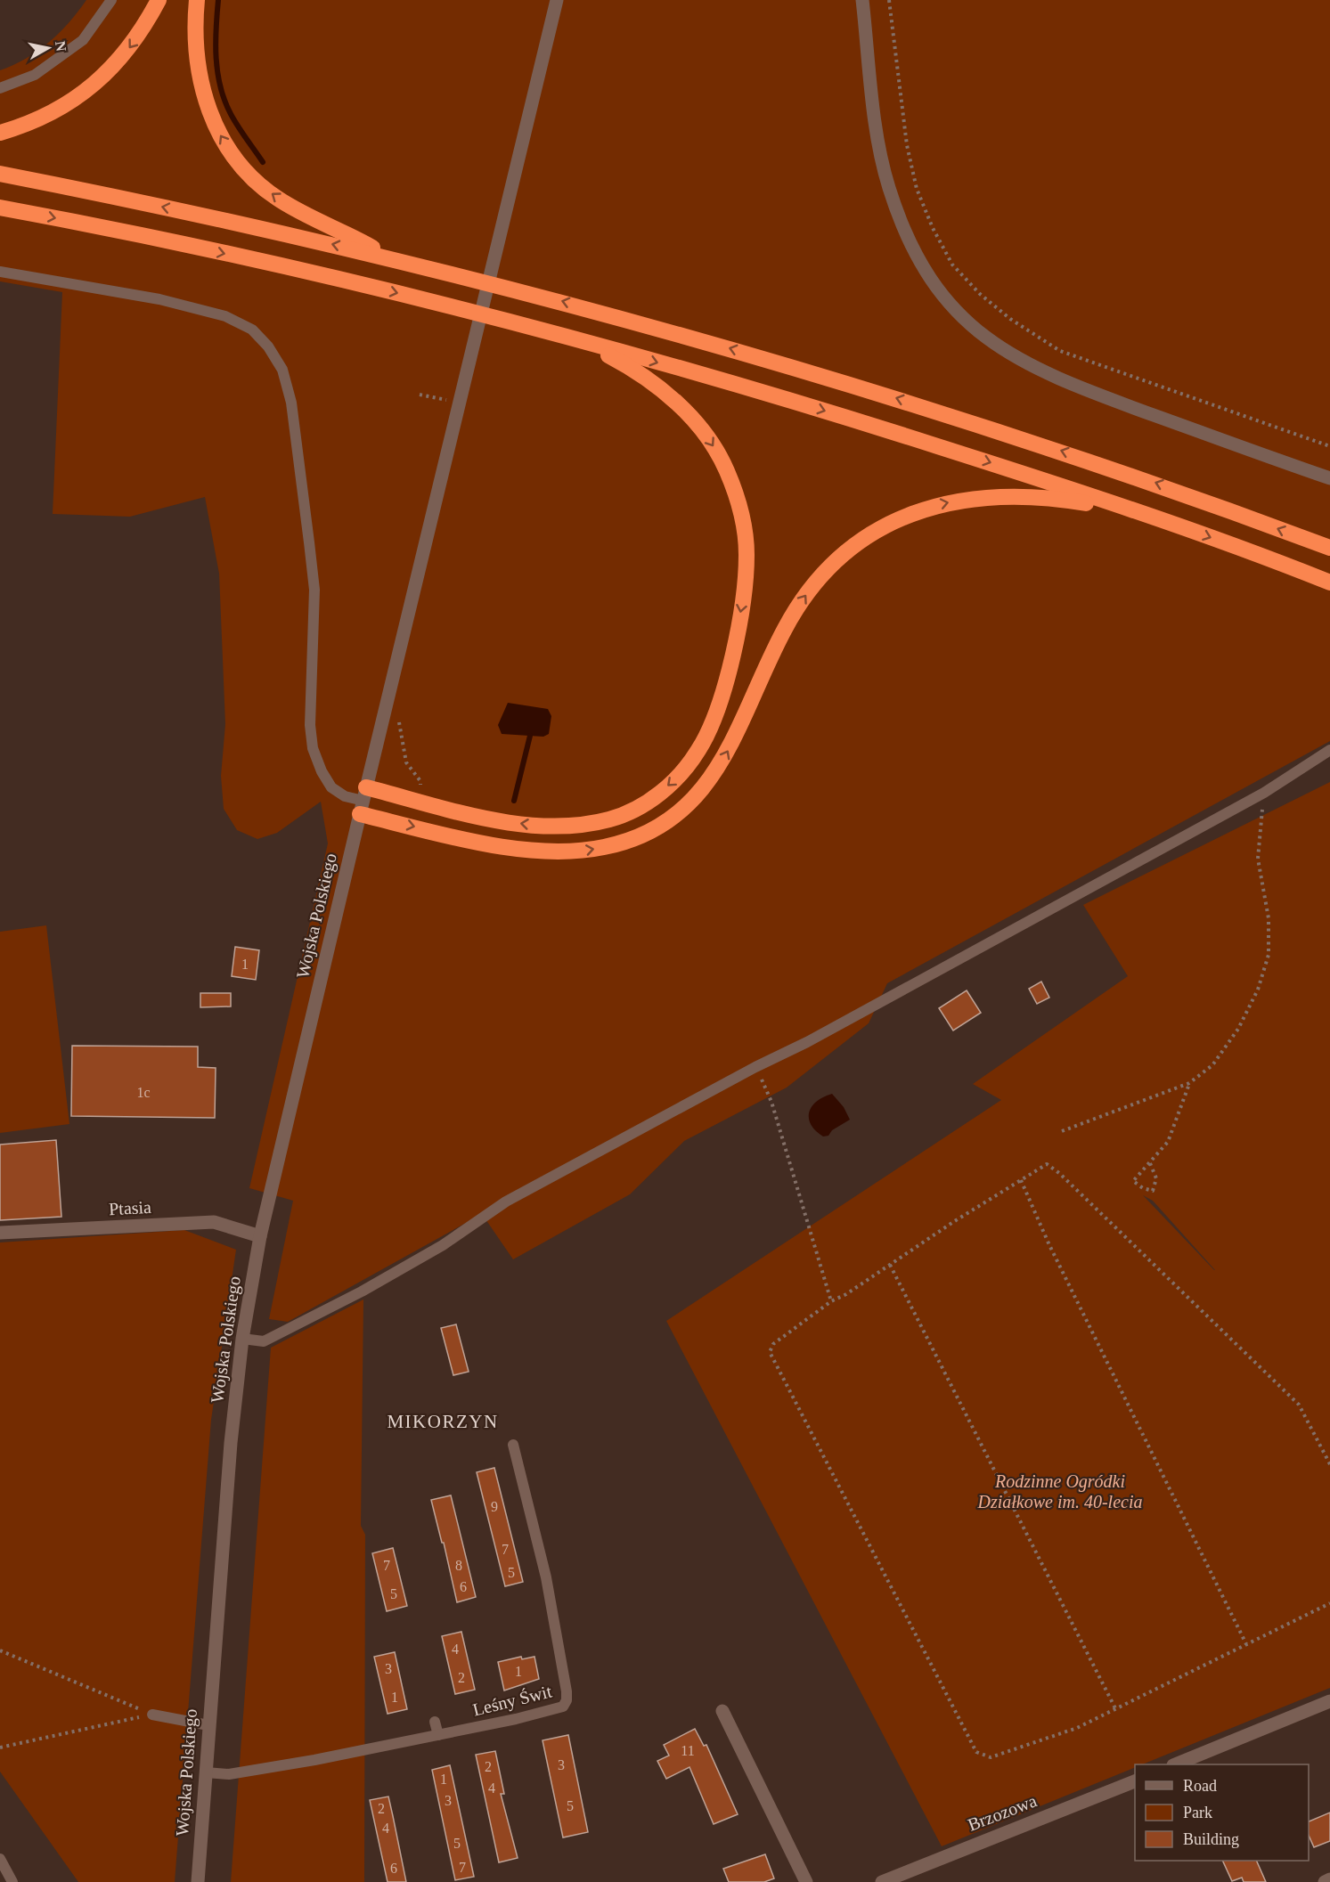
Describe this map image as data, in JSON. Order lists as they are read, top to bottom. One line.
{"streets":{"street":["Wojska Polskiego","Ptasia","Brzozowa"],"lane":["Leśny Świt"]},"crossings":[["Wojska Polskiego","Ptasia"],["Wojska Polskiego","Leśny Świt"]],"districts":["MIKORZYN"],"parks":["Rodzinne Ogródki Działkowe im. 40-lecia"],"house_numbers":["1","1c","9","7","7","8","5","6","5","4","3","1","2","1","11","3","2","1","4","3","5","2","4","5","7","6"],"legend":["Road","Park","Building"],"north":"right"}
